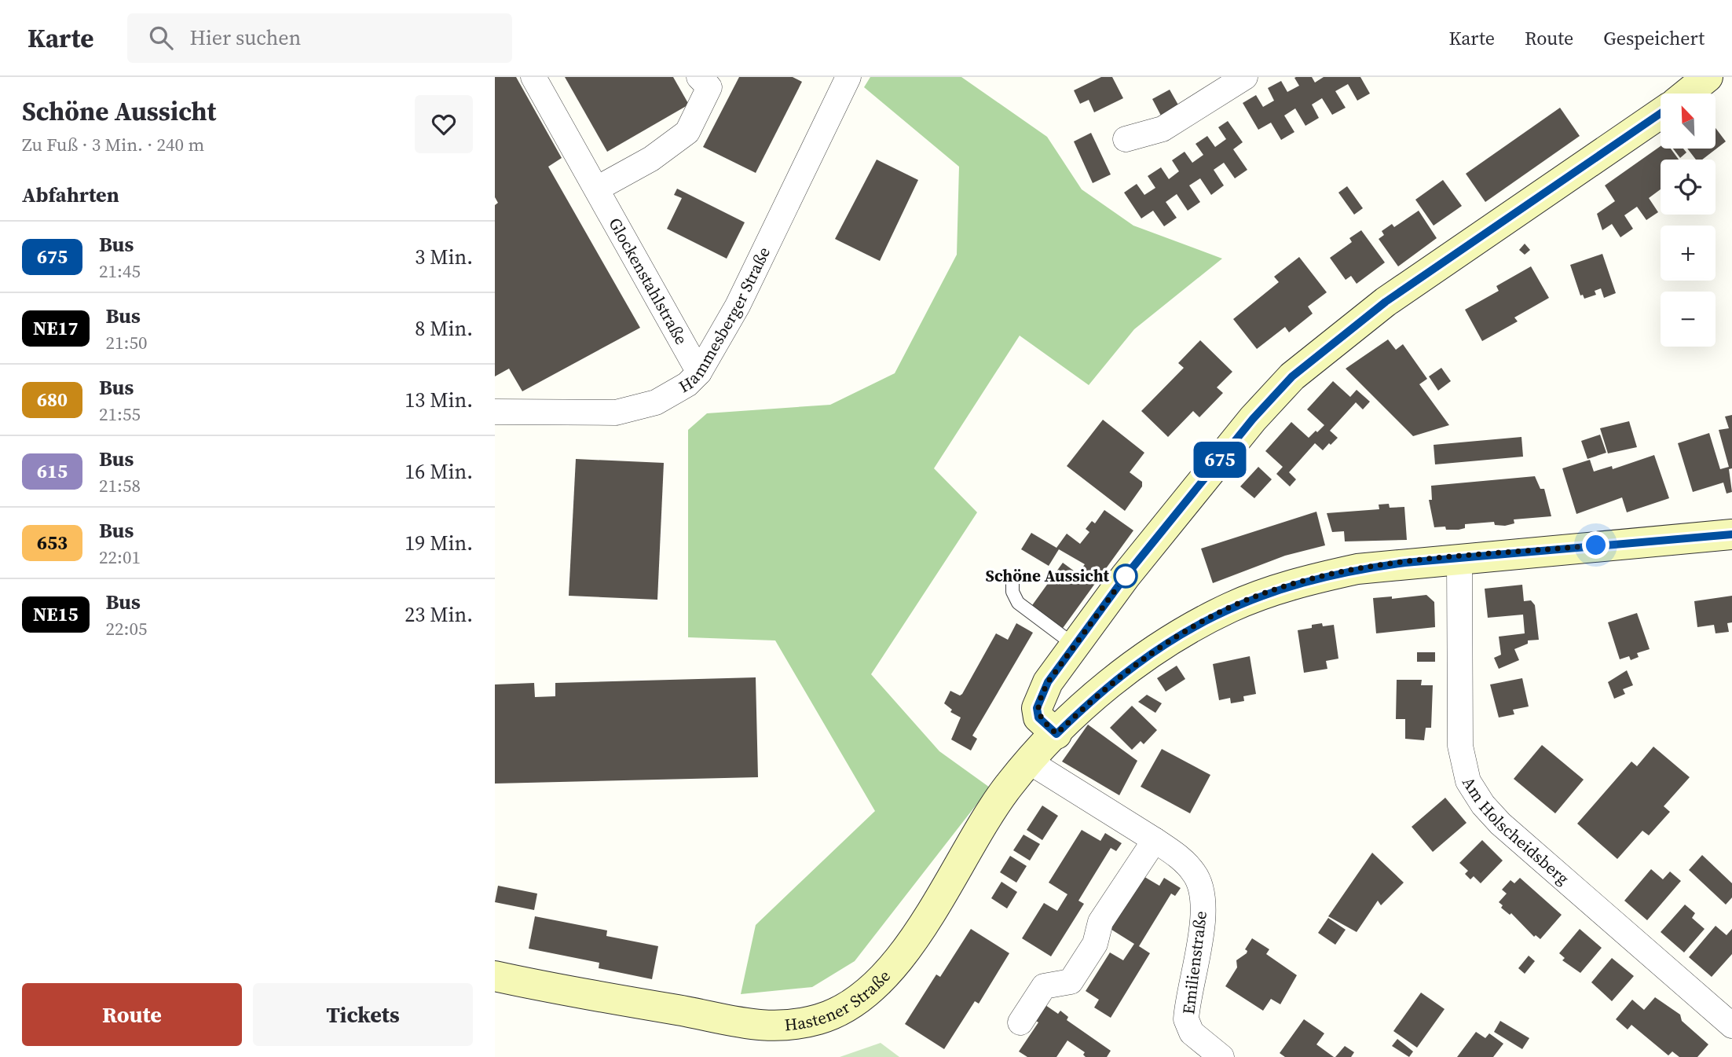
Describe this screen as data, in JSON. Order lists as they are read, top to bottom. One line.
{"streets":{"main road":["Hastener Straße"],"street":["Glockenstahlstraße","Hammesberger Straße","Am Holscheidsberg","Emilienstraße"]},"crossings":[["Glockenstahlstraße","Hammesberger Straße"],["Am Holscheidsberg","Hastener Straße"],["Emilienstraße","Hastener Straße"]],"places":["Schöne Aussicht"],"lines":["bus line 675"],"north":"top left","page":{"header":"Karte","search":"Hier suchen","nav":["Karte","Route","Gespeichert"],"heading":[["Schöne Aussicht","Zu Fuß · 3 Min. · 240 m"],"Abfahrten"],"on_map":"675","map_buttons":["+","−"],"list":[{"mark":"675","name":"Bus","note":"21:45","value":"3 Min."},{"mark":"NE17","name":"Bus","note":"21:50","value":"8 Min."},{"mark":"680","name":"Bus","note":"21:55","value":"13 Min."},{"mark":"615","name":"Bus","note":"21:58","value":"16 Min."},{"mark":"653","name":"Bus","note":"22:01","value":"19 Min."},{"mark":"NE15","name":"Bus","note":"22:05","value":"23 Min."}],"buttons":["Route","Tickets"]}}
